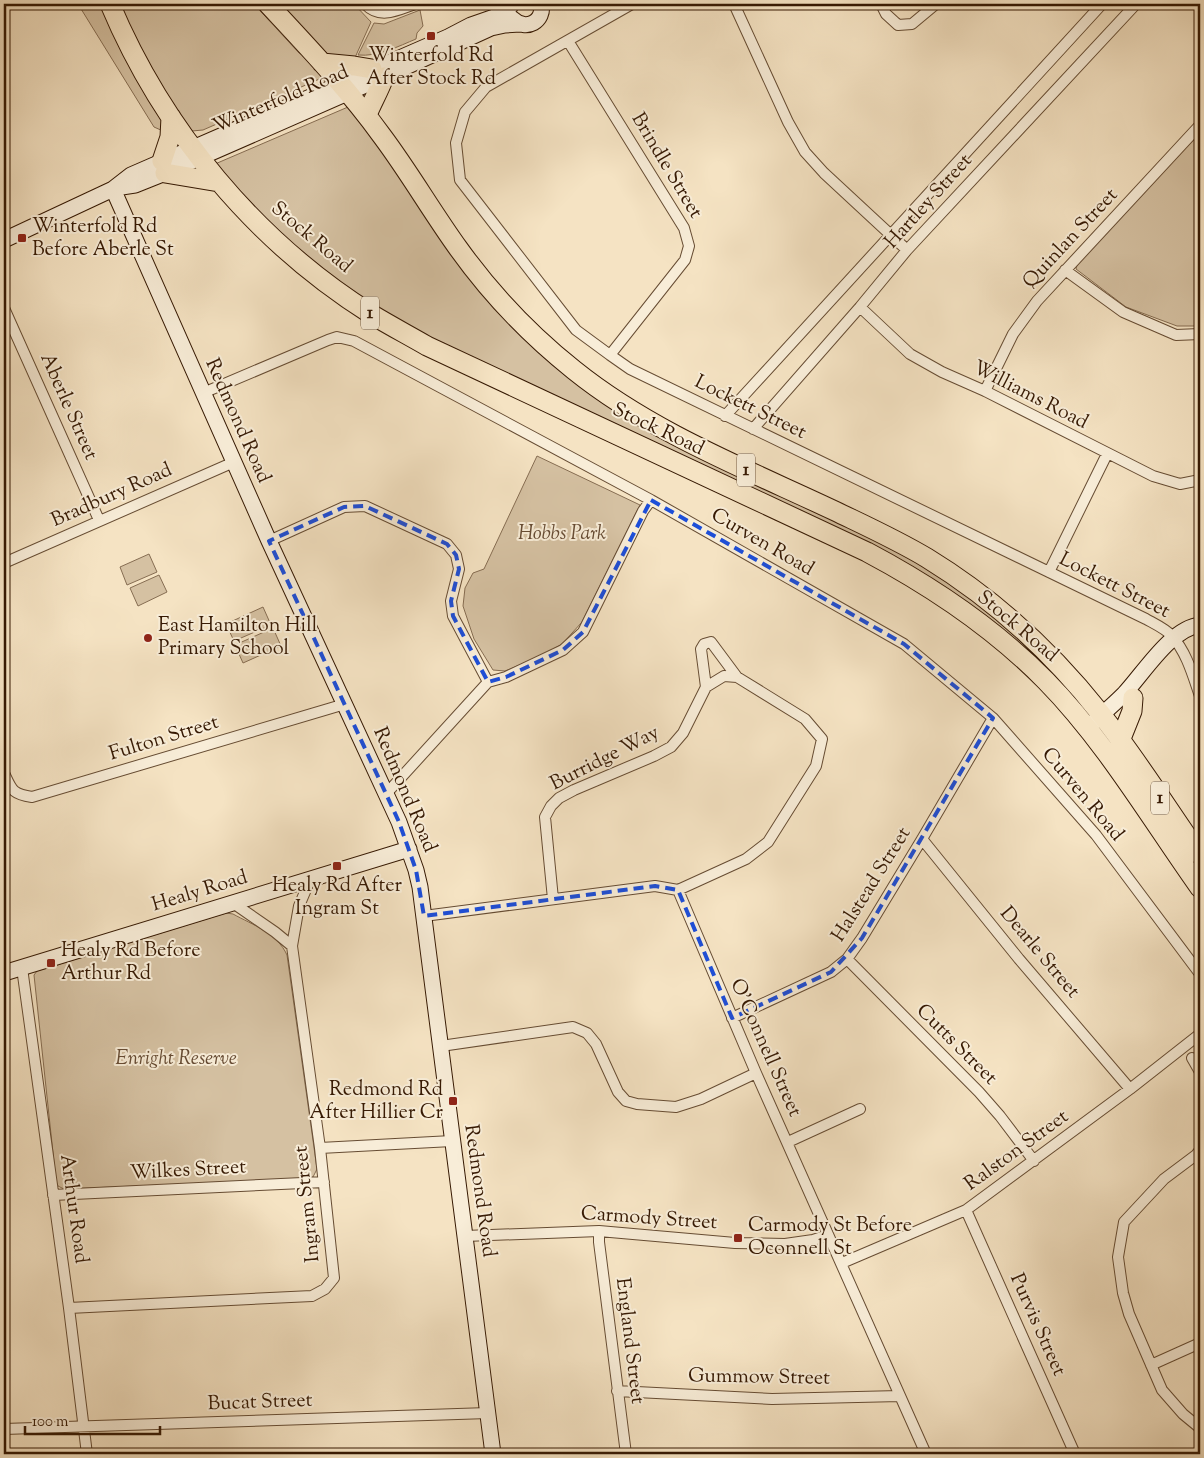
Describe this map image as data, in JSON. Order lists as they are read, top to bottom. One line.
{"streets":{"highway":["Stock Road","1"],"street":["Winterfold Road","Brindle Street","Hartley Street","Quinlan Street","Williams Road","Aberle Street","Lockett Street","Redmond Road","Bradbury Road","Curven Road","Fulton Street","Burridge Way","Halstead Street","Healy Road","Dearle Street","Cutts Street","O'Connell Street","Ralston Street","Wilkes Street","Ingram Street","Arthur Road","Carmody Street","Purvis Street","England Street","Gummow Street","Bucat Street"]},"crossings":[["Winterfold Road","Stock Road"],["Winterfold Road","Redmond Road"],["Brindle Street","Lockett Street"],["Hartley Street","Williams Road"],["Hartley Street","Lockett Street"],["Quinlan Street","Williams Road"],["Aberle Street","Bradbury Road"],["Redmond Road","Bradbury Road"],["Redmond Road","Curven Road"],["Redmond Road","Fulton Street"],["Redmond Road","Healy Road"],["Redmond Road","Carmody Street"],["Redmond Road","Bucat Street"],["Curven Road","Halstead Street"],["Halstead Street","Dearle Street"],["Halstead Street","Cutts Street"],["Halstead Street","O'Connell Street"],["Healy Road","Ingram Street"],["Healy Road","Arthur Road"],["Dearle Street","Ralston Street"],["Cutts Street","Ralston Street"],["O'Connell Street","Ralston Street"],["O'Connell Street","Carmody Street"],["O'Connell Street","Gummow Street"],["Ralston Street","Purvis Street"],["Wilkes Street","Ingram Street"],["Wilkes Street","Arthur Road"],["Ingram Street","Arthur Road"],["Arthur Road","Bucat Street"],["Carmody Street","England Street"],["England Street","Gummow Street"]],"parks":["Hobbs Park","Enright Reserve"],"places":{"transit":["Winterfold Rd After Stock Rd","Winterfold Rd Before Aberle St","Healy Rd After Ingram St","Healy Rd Before Arthur Rd","Redmond Rd After Hillier Cr","Carmody St Before Oconnell St"],"other":["East Hamilton Hill Primary School"]},"scale_bar":"100 m"}
